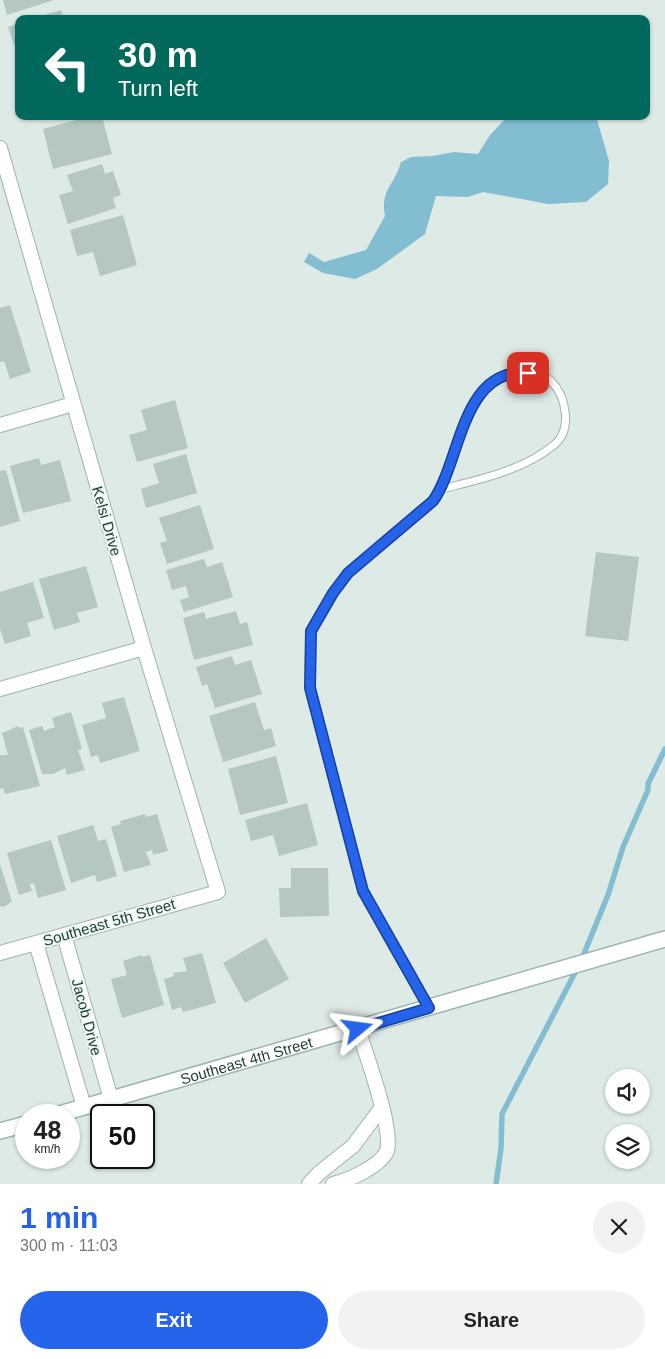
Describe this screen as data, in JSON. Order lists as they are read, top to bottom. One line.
{"streets":{"main road":["Southeast 4th Street"],"street":["Kelsi Drive","Southeast 5th Street","Jacob Drive"]},"crossings":[["Kelsi Drive","Southeast 5th Street"],["Southeast 5th Street","Jacob Drive"],["Jacob Drive","Southeast 4th Street"]],"page":{"turn":["30 m","Turn left"],"speed":"48 km/h","limit":"50","heading":["1 min","300 m · 11:03"],"buttons":["Exit","Share"]}}
